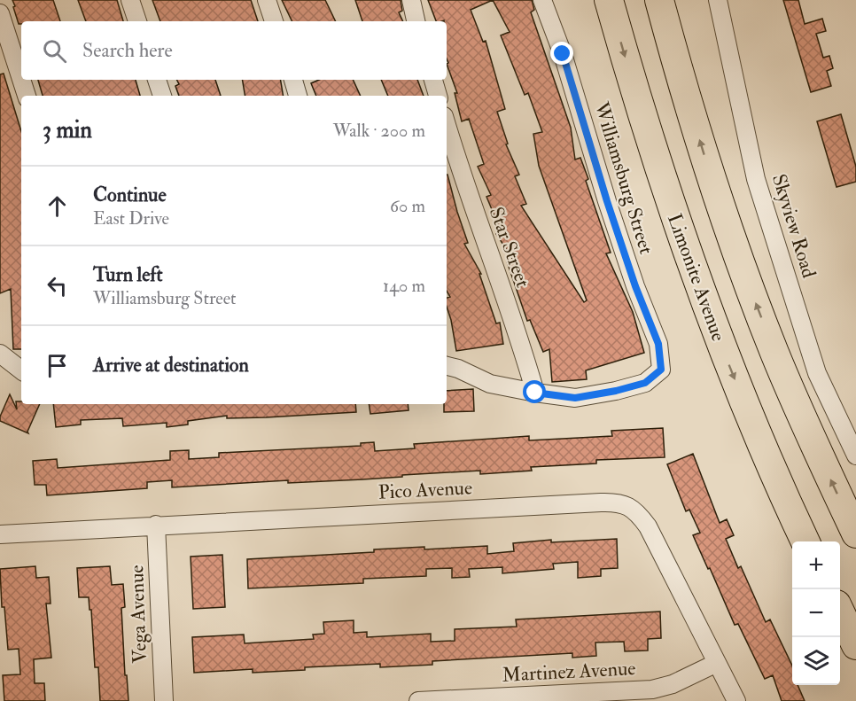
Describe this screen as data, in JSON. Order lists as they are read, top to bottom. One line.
{"streets":{"main road":["Limonite Avenue"],"street":["Williamsburg Street","Skyview Road","Star Street","Pico Avenue","Vega Avenue","Martinez Avenue"]},"crossings":[["Williamsburg Street","Star Street"],["Pico Avenue","Vega Avenue"],["Pico Avenue","Martinez Avenue"]],"page":{"search":"Search here","heading":["3 min","Walk · 200 m"],"list":[["Continue","East Drive","60 m"],["Turn left","Williamsburg Street","140 m"],"Arrive at destination"],"map_buttons":["+","−"]}}
